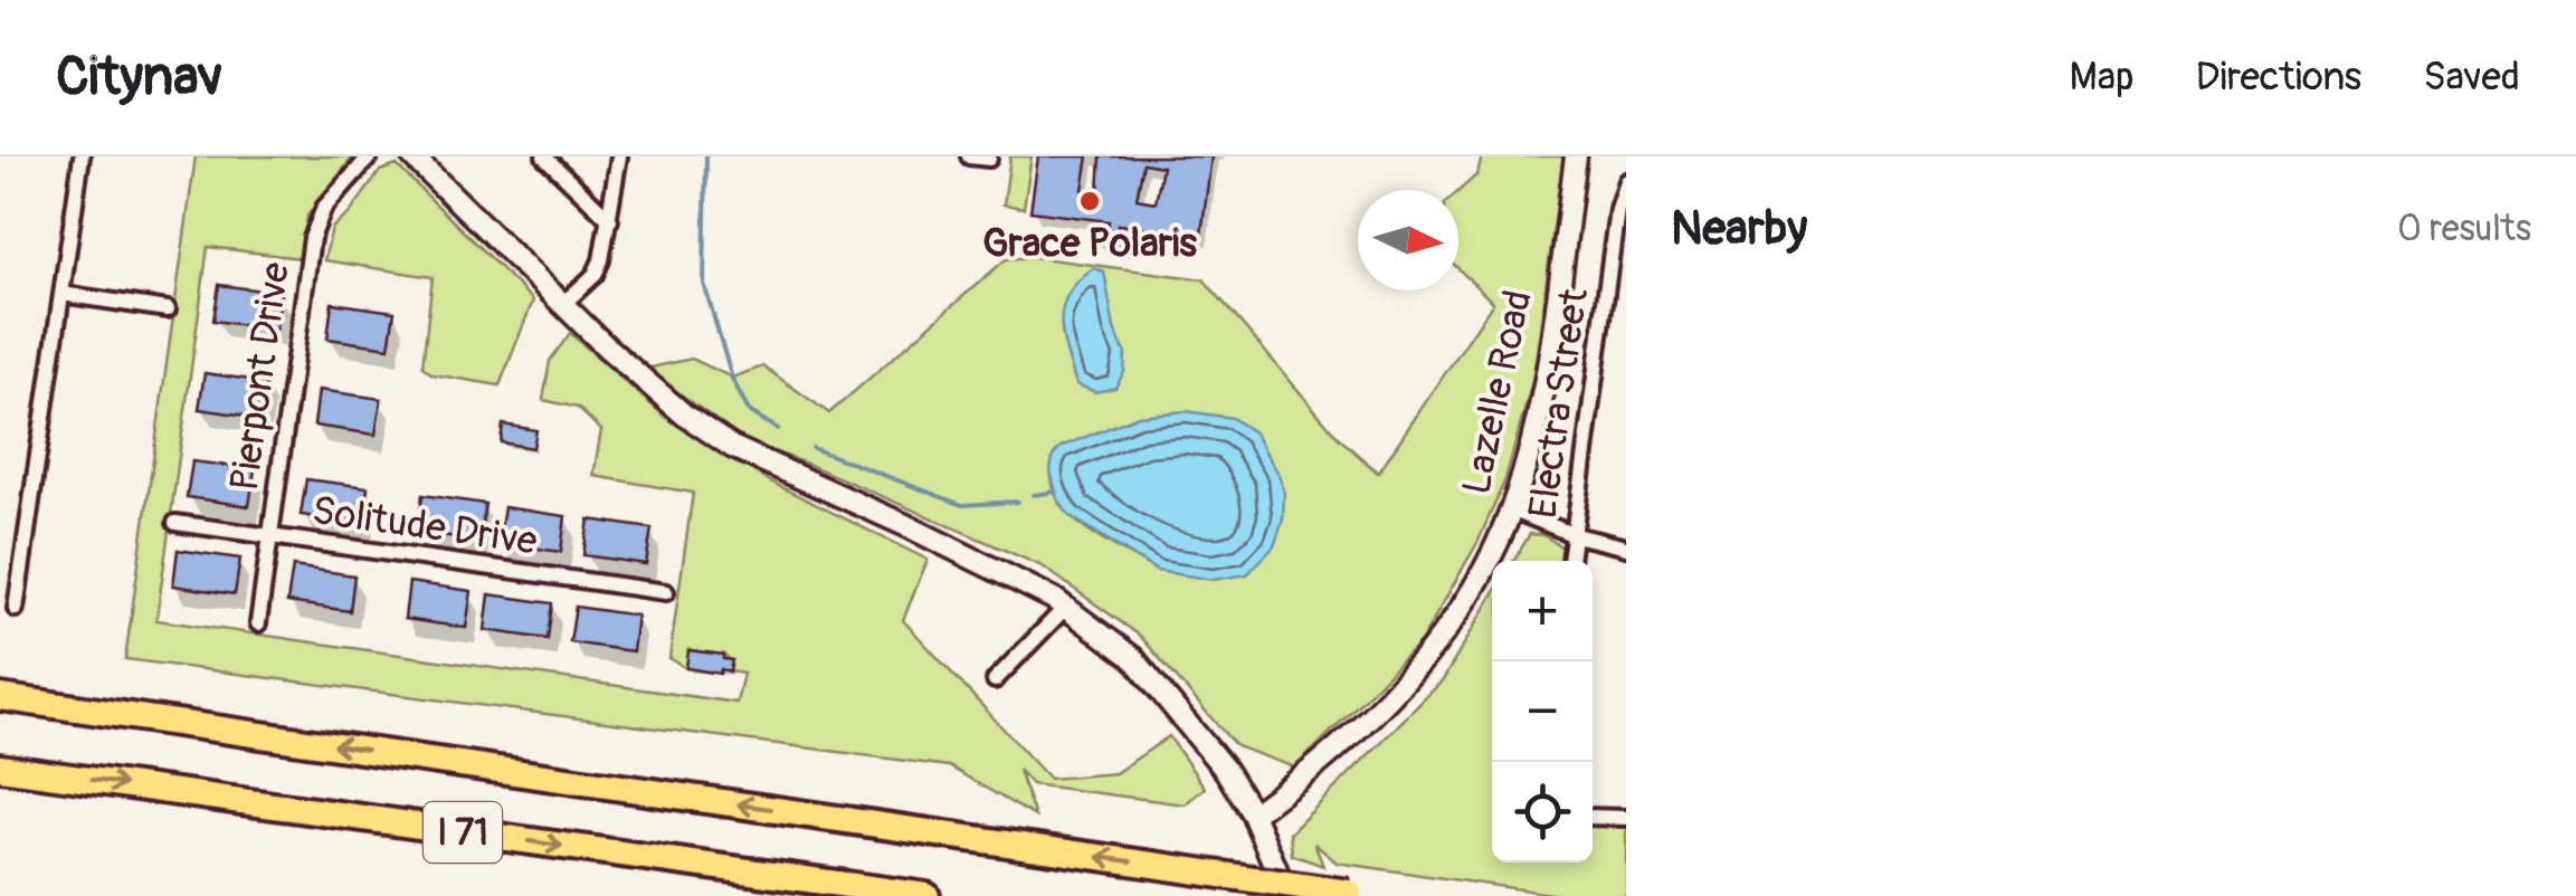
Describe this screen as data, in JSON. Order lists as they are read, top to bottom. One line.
{"streets":{"highway":["I 71"],"street":["Pierpont Drive","Lazelle Road","Electra Street","Solitude Drive"]},"crossings":[["Pierpont Drive","Solitude Drive"]],"places":["Grace Polaris"],"north":"right","page":{"header":"Citynav","nav":["Map","Directions","Saved"],"heading":["Nearby","0 results"],"map_buttons":["+","−"]}}
